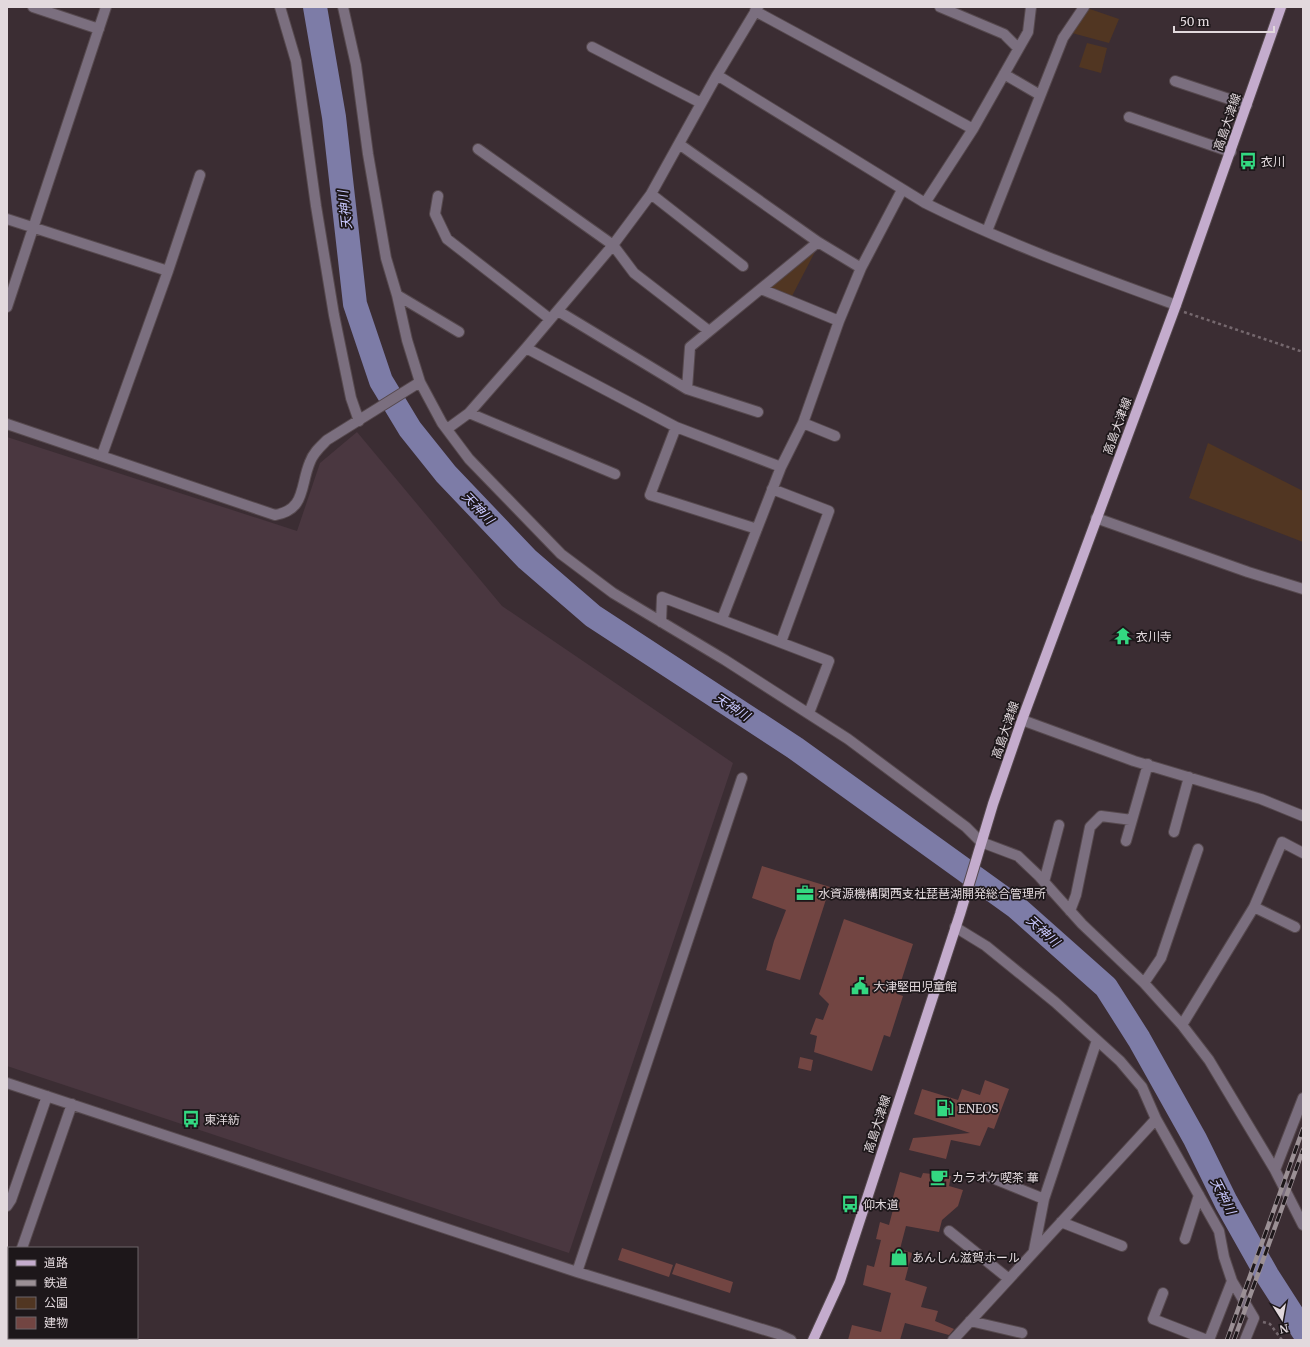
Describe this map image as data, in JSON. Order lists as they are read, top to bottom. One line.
{"streets":{"main road":["高島大津線"]},"water":["天神川"],"places":{"bus stop":["衣川","東洋紡","仰木道"],"temple":["衣川寺"],"office":["水資源機構関西支社琵琶湖開発総合管理所"],"public building":["大津堅田児童館"],"fuel station":["ENEOS"],"cafe":["カラオケ喫茶 華"],"shop":["あんしん滋賀ホール"]},"legend":["道路","鉄道","公園","建物"],"scale_bar":"50 m","north":"bottom"}
